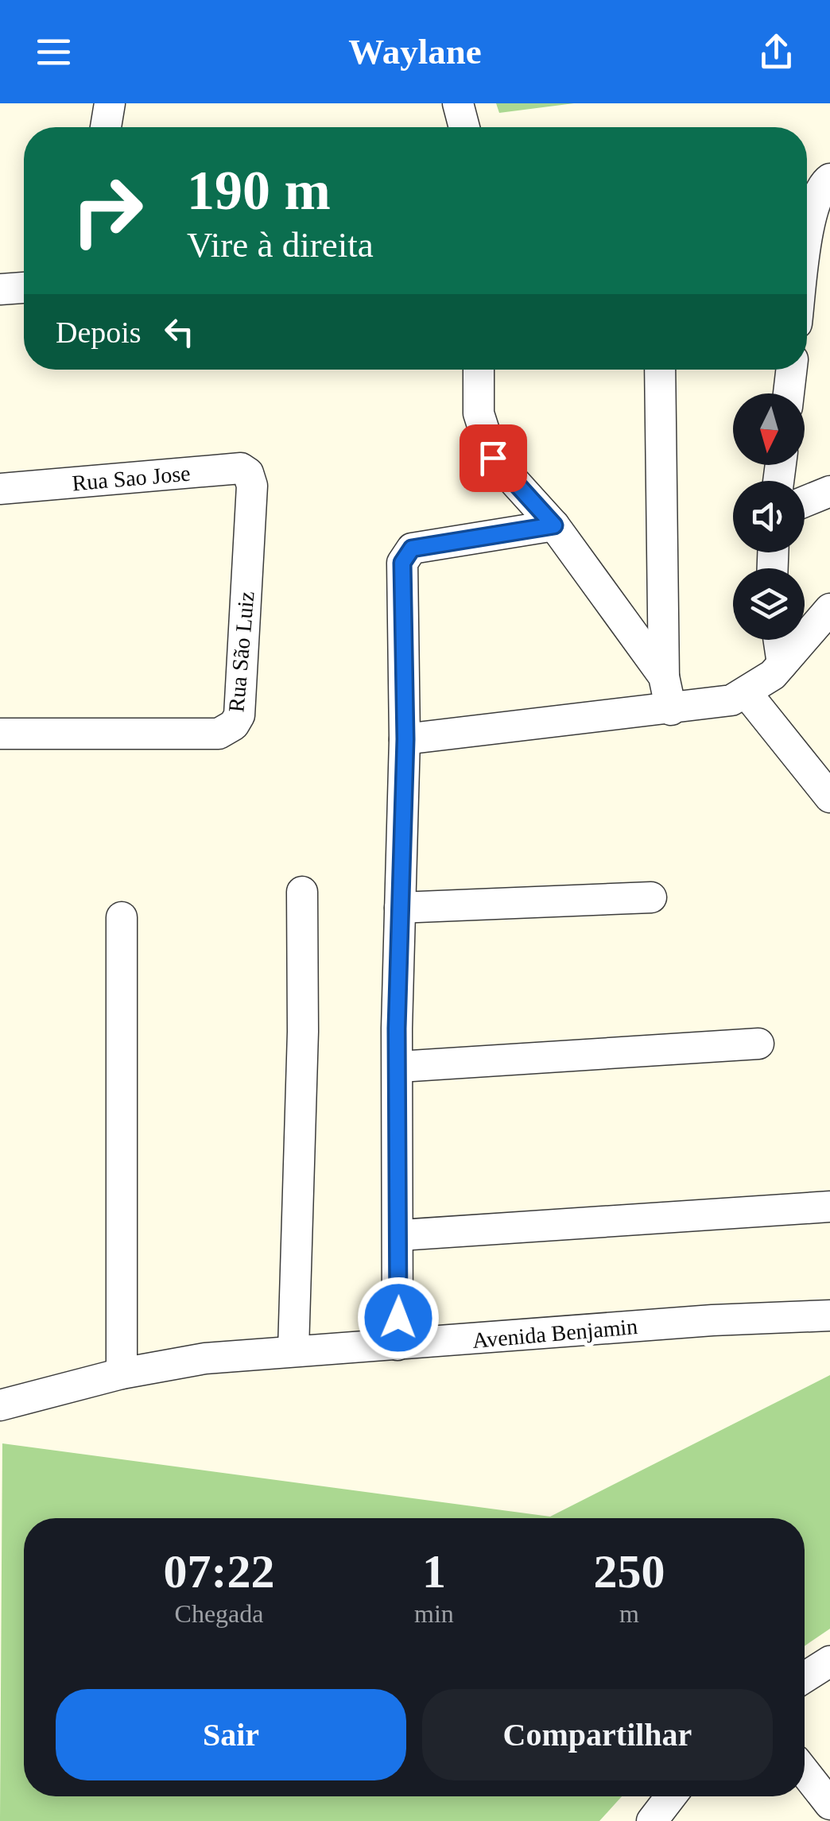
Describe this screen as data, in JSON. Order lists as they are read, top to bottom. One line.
{"streets":{"street":["Rua Sao Jose","Rua São Luiz","Avenida Benjamin"]},"crossings":[["Rua Sao Jose","Rua São Luiz"]],"north":"bottom","page":{"header":"Waylane","turn":["190 m","Vire à direita"],"then":"Depois","eta":["07:22","Chegada","1","min","250","m"],"buttons":["Sair","Compartilhar"]}}
